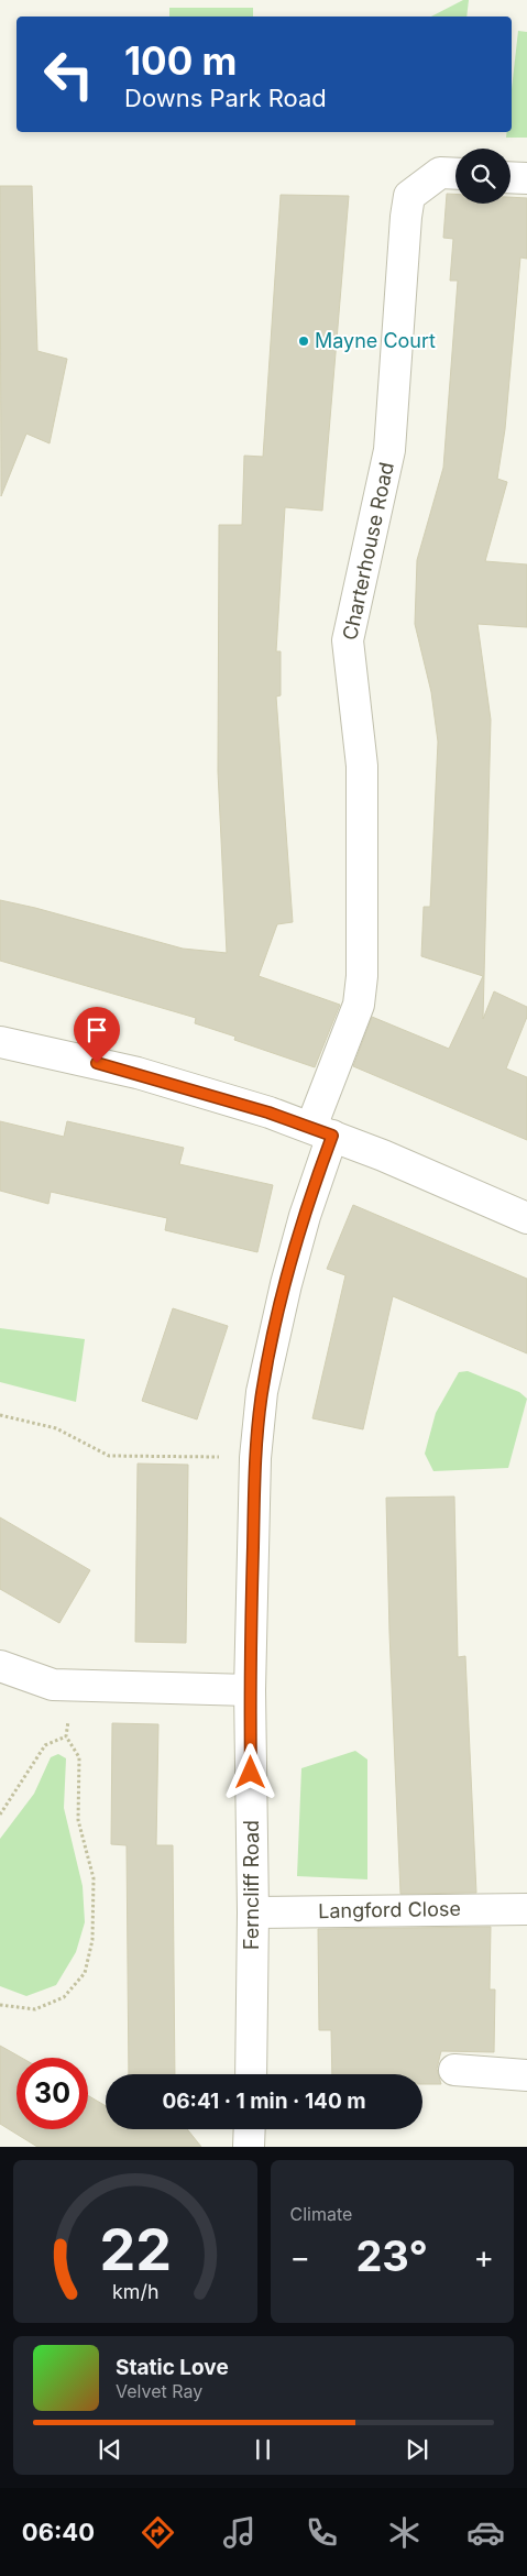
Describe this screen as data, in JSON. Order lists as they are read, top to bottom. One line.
{"streets":{"street":["Charterhouse Road","Ferncliff Road","Langford Close"]},"crossings":[["Charterhouse Road","Ferncliff Road"],["Ferncliff Road","Langford Close"]],"places":["Mayne Court"],"page":{"turn":["100 m","Downs Park Road"],"limit":"30","trip":"06:41 · 1 min · 140 m","tile":"Climate","heat":["−","23°","+"],"song":["Static Love","Velvet Ray"],"tabs":"06:40","gauge":["22","km/h"]}}
